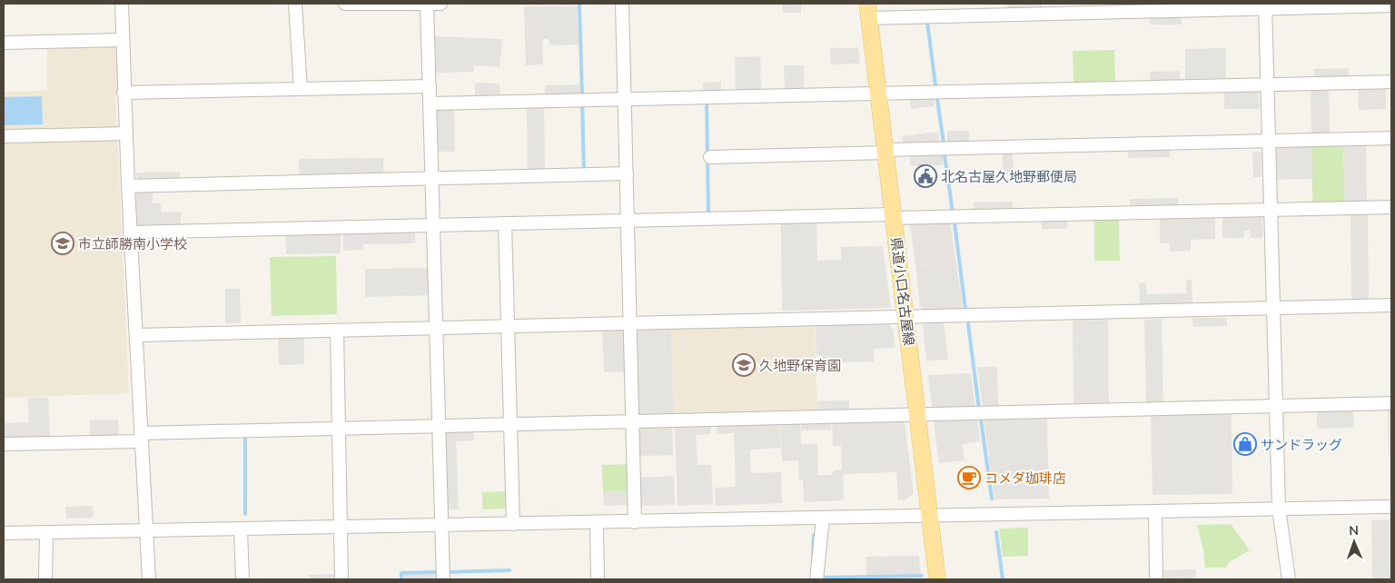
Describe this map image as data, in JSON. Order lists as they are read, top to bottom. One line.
{"streets":{"main road":["県道小口名古屋線"]},"places":{"public building":["北名古屋久地野郵便局"],"school or university":["市立師勝南小学校","久地野保育園"],"shop":["サンドラッグ"],"cafe":["コメダ珈琲店"]},"north":"top"}
